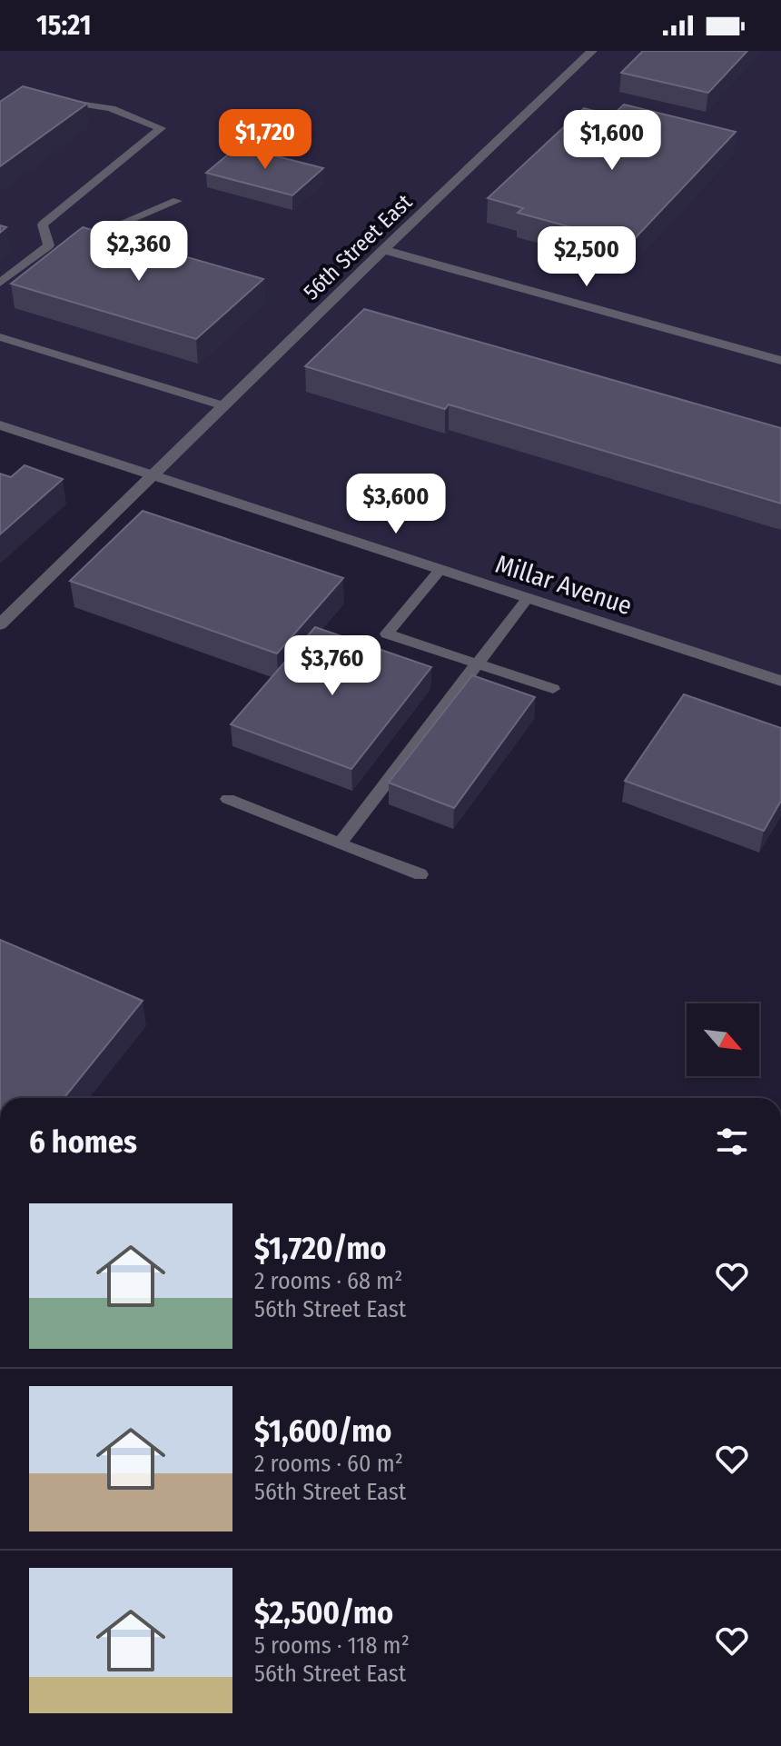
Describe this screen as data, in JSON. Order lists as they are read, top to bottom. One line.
{"streets":{"street":["56th Street East","Millar Avenue"]},"crossings":[["56th Street East","Millar Avenue"]],"north":"bottom right","page":{"status":"15:21","price":["$1,720","$1,600","$2,360","$2,500","$3,600","$3,760"],"heading":"6 homes","list":[{"name":"$1,720/mo","note":"2 rooms · 68 m² · 56th Street East"},{"name":"$1,600/mo","note":"2 rooms · 60 m² · 56th Street East"},{"name":"$2,500/mo","note":"5 rooms · 118 m² · 56th Street East"}]}}
